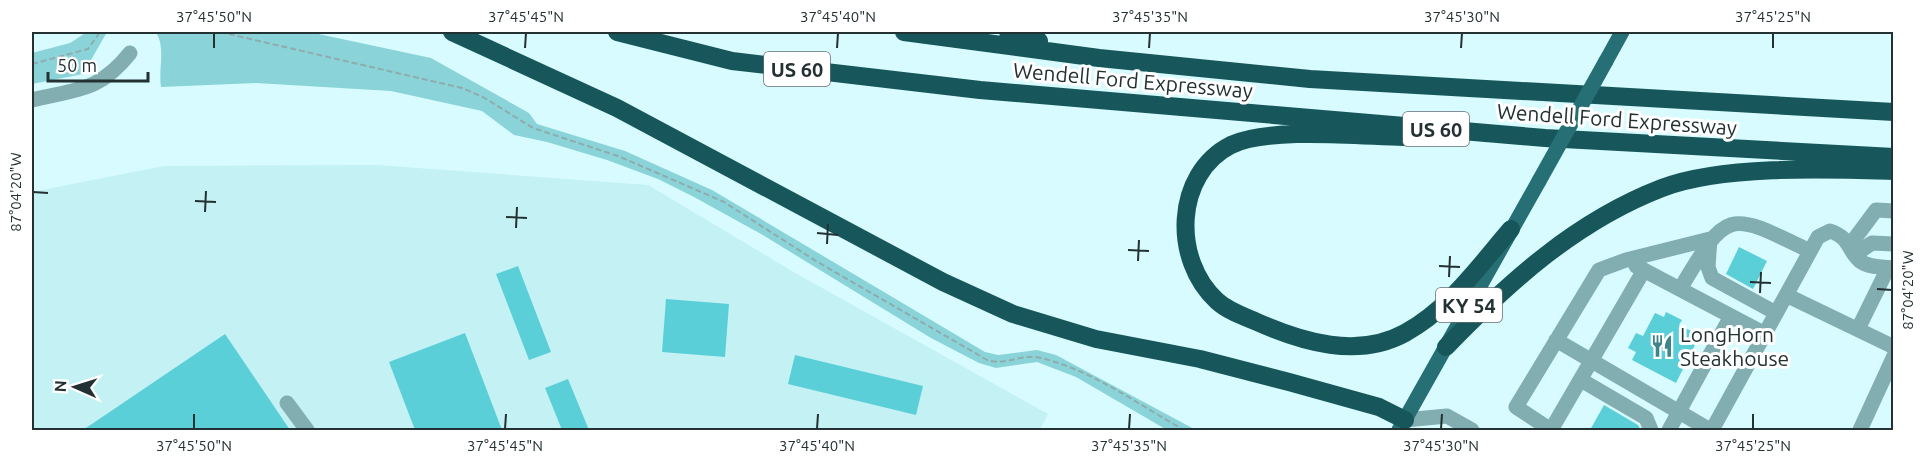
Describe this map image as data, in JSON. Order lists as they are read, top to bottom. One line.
{"streets":{"highway":["US 60","Wendell Ford Expressway"],"main road":["KY 54"]},"crossings":[["US 60","Wendell Ford Expressway"]],"places":{"restaurant":["LongHorn Steakhouse"]},"scale_bar":"50 m","north":"left","coordinates":["37°45'50\"N","37°45'45\"N","37°45'40\"N","37°45'35\"N","37°45'30\"N","37°45'25\"N","87°04'20\"W"]}
